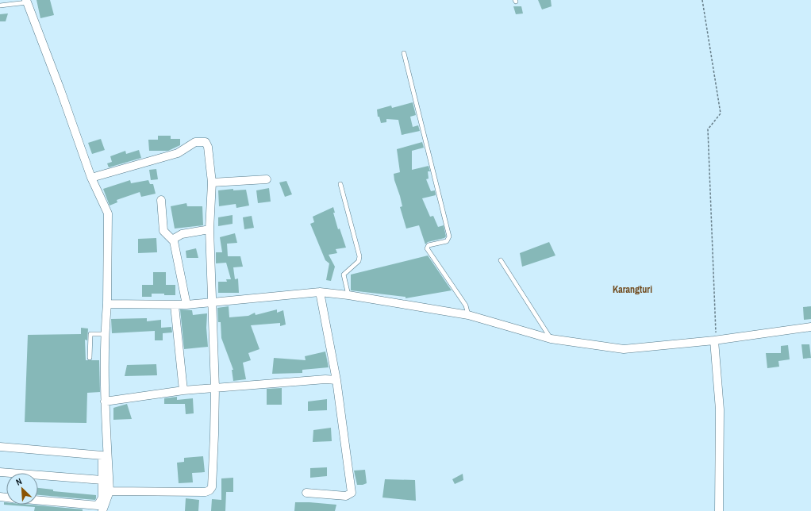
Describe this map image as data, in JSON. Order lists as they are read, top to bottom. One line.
{"districts":["Karangturi"],"north":"top left"}
